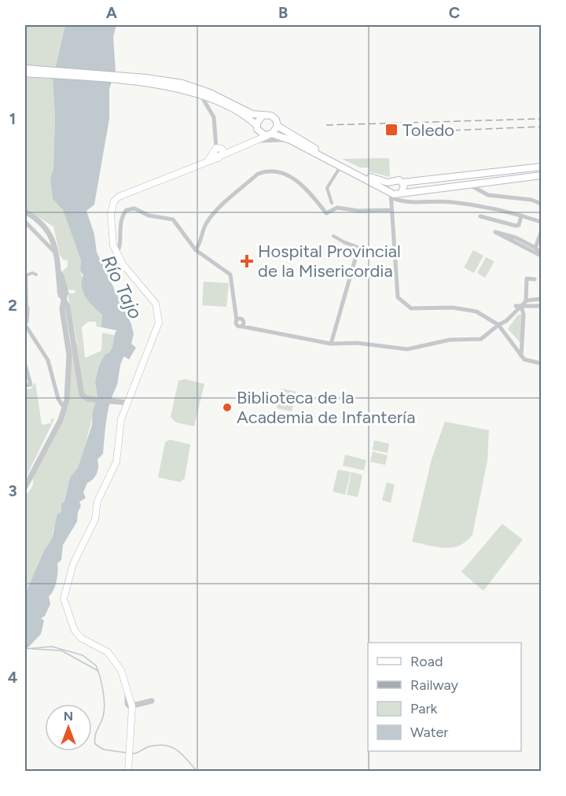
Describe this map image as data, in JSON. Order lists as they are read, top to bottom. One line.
{"water":["Río Tajo"],"places":{"transit":["Toledo"],"health":["Hospital Provincial de la Misericordia"],"other":["Biblioteca de la Academia de Infantería"]},"legend":["Road","Railway","Park","Water"],"north":"top","grid":{"columns":["A","B","C"],"rows":["1","2","3","4"]}}
